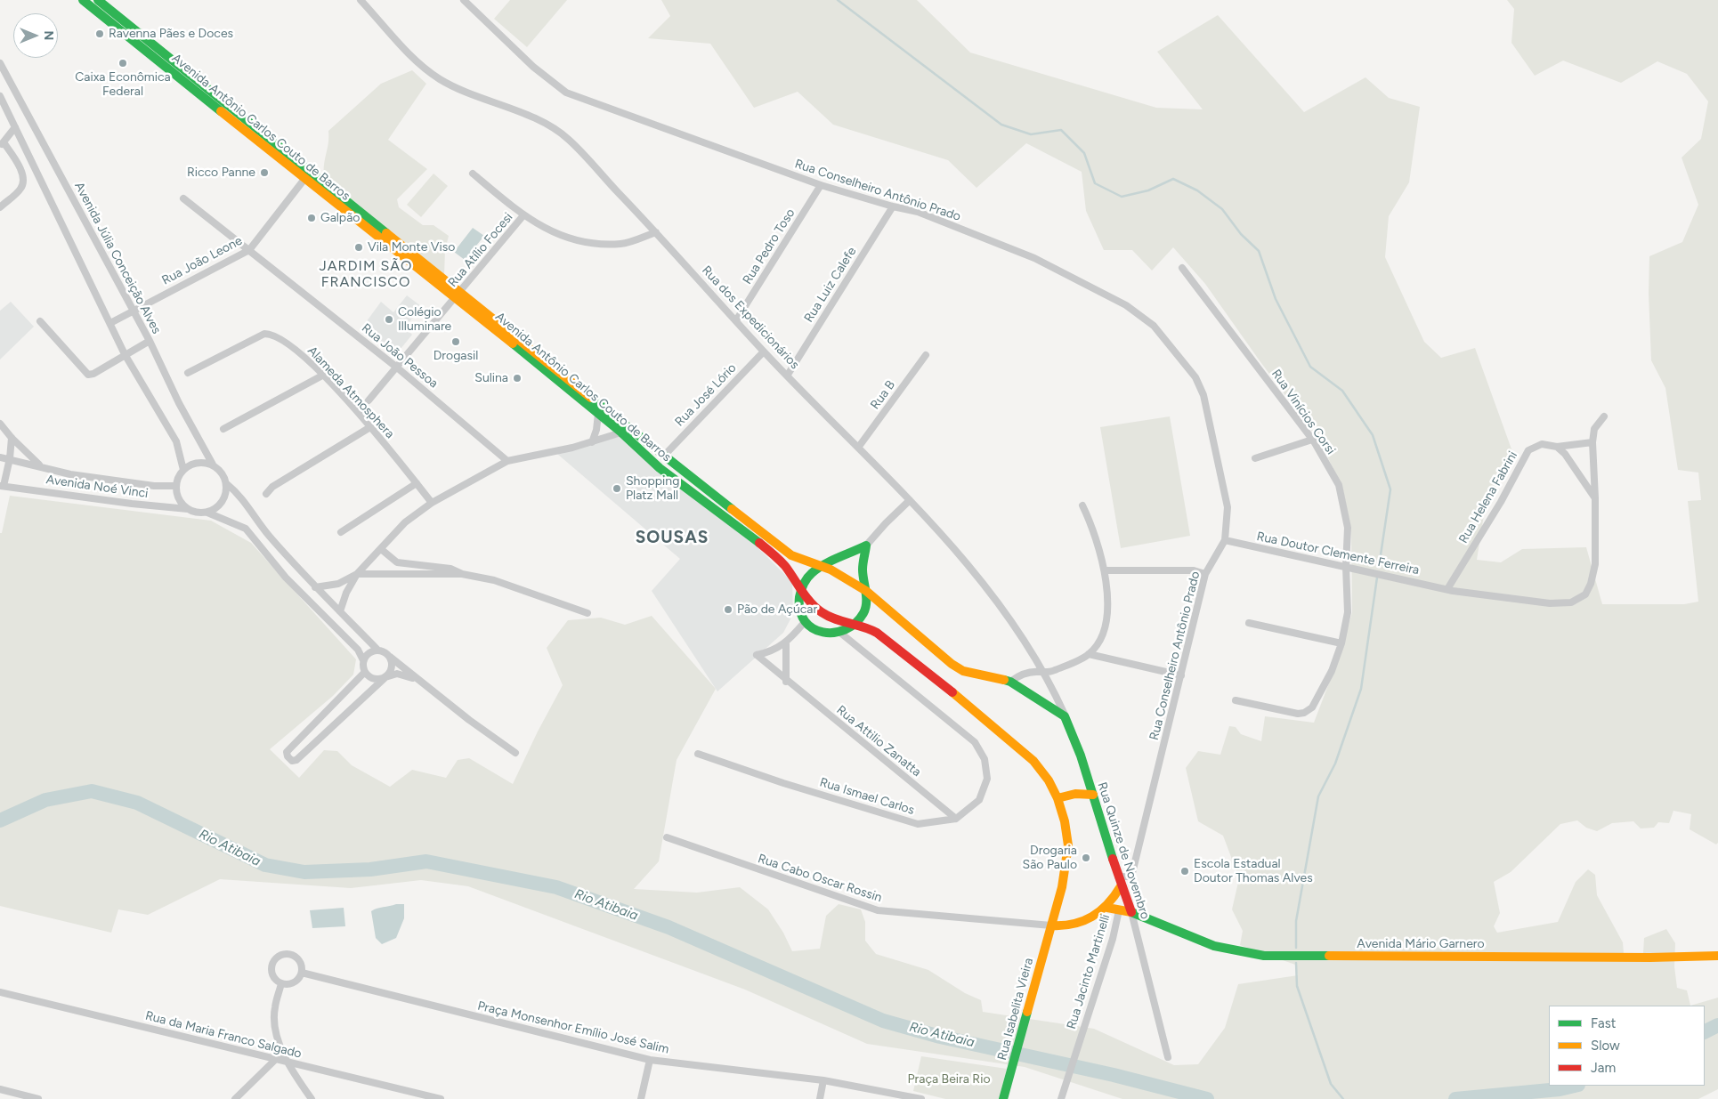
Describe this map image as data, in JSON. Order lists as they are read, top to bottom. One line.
{"streets":{"main road":["Avenida Antônio Carlos Couto de Barros","Rua Quinze de Novembro","Avenida Mário Garnero","Rua Isabelita Vieira"],"street":["Rua Conselheiro Antônio Prado","Rua Pedro Toso","Rua Atílio Focesi","Avenida Júlia Conceição Alves","Rua João Leone","Rua Luiz Calefe","Rua dos Expedicionários","Rua João Pessoa","Alameda Atmosphera","Rua José Lório","Rua B","Rua Vinícios Corsi","Avenida Noé Vinci","Rua Helena Fabrini","Rua Doutor Clemente Ferreira","Rua Attilio Zanatta","Rua Ismael Carlos","Rua Cabo Oscar Rossin","Rua Jacinto Martinelli","Praça Monsenhor Emílio José Salim","Rua da Maria Franco Salgado"]},"crossings":[["Avenida Antônio Carlos Couto de Barros","Rua Atílio Focesi"],["Avenida Antônio Carlos Couto de Barros","Rua João Leone"],["Avenida Antônio Carlos Couto de Barros","Rua José Lório"],["Avenida Antônio Carlos Couto de Barros","Rua Cabo Oscar Rossin"],["Avenida Antônio Carlos Couto de Barros","Rua Isabelita Vieira"],["Rua Conselheiro Antônio Prado","Rua Pedro Toso"],["Rua Conselheiro Antônio Prado","Rua Luiz Calefe"],["Rua Conselheiro Antônio Prado","Rua Doutor Clemente Ferreira"],["Rua Conselheiro Antônio Prado","Rua Quinze de Novembro"],["Rua Pedro Toso","Rua dos Expedicionários"],["Rua Atílio Focesi","Rua João Pessoa"],["Avenida Júlia Conceição Alves","Rua João Leone"],["Avenida Júlia Conceição Alves","Avenida Noé Vinci"],["Rua João Leone","Rua João Pessoa"],["Rua Luiz Calefe","Rua dos Expedicionários"],["Rua dos Expedicionários","Rua José Lório"],["Rua dos Expedicionários","Rua B"],["Rua dos Expedicionários","Rua Quinze de Novembro"],["Rua Vinícios Corsi","Rua Doutor Clemente Ferreira"],["Rua Helena Fabrini","Rua Doutor Clemente Ferreira"],["Rua Attilio Zanatta","Rua Ismael Carlos"],["Rua Quinze de Novembro","Avenida Mário Garnero"],["Rua Cabo Oscar Rossin","Rua Isabelita Vieira"],["Avenida Mário Garnero","Rua Jacinto Martinelli"]],"districts":["JARDIM SÃO FRANCISCO","SOUSAS"],"water":["Rio Atibaia"],"parks":["Praça Beira Rio"],"places":["Ravenna Pães e Doces","Caixa Econômica Federal","Ricco Panne","Galpão","Vila Monte Viso","Colégio Illuminare","Drogasil","Sulina","Shopping Platz Mall","Pão de Açúcar","Drogaria São Paulo","Escola Estadual Doutor Thomas Alves"],"legend":["Fast","Slow","Jam"],"north":"right"}
